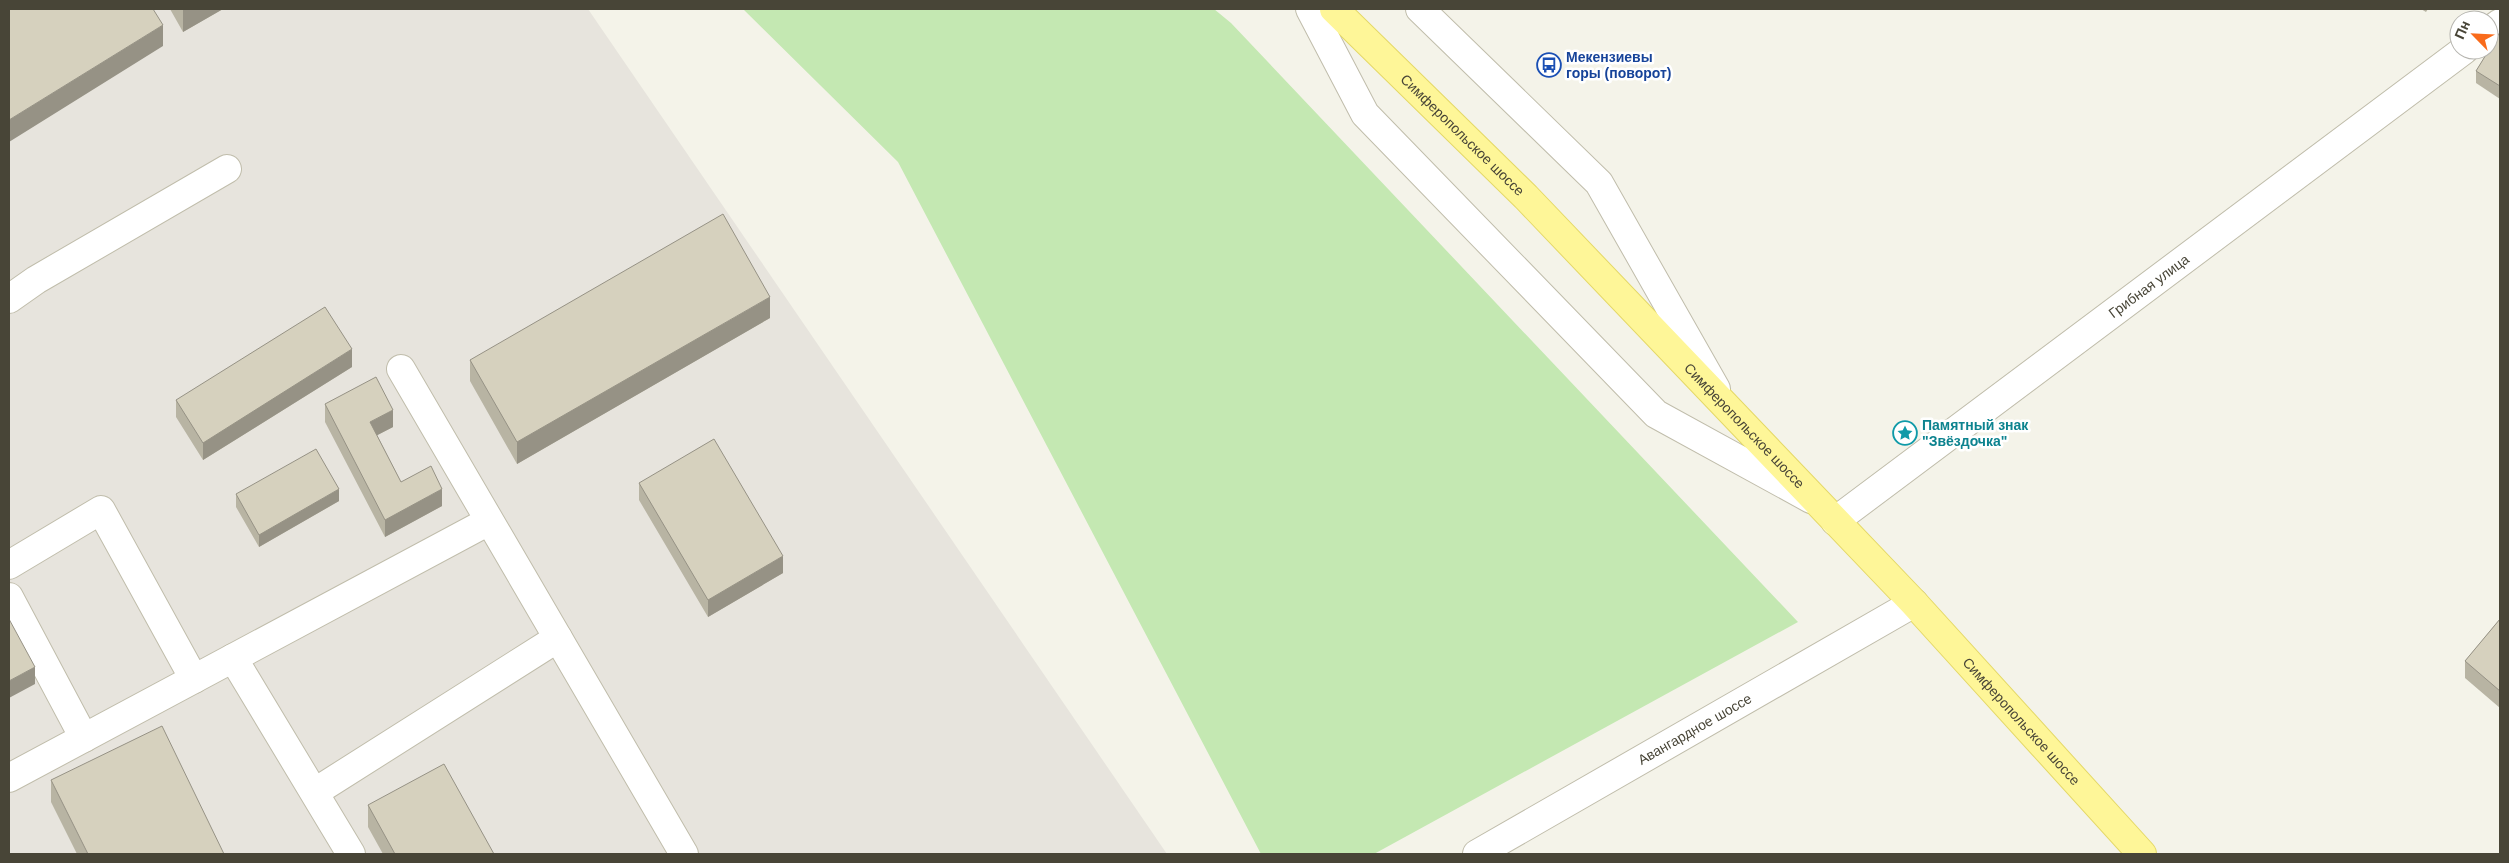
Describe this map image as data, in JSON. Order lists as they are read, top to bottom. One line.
{"streets":{"main road":["Симферопольское шоссе"],"street":["Грибная улица","Авангардное шоссе"]},"crossings":[["Симферопольское шоссе","Грибная улица"],["Симферопольское шоссе","Авангардное шоссе"]],"places":{"bus stop":["Мекензиевы горы (поворот)"],"place":["Памятный знак \"Звёздочка\""]},"north":"top left"}
